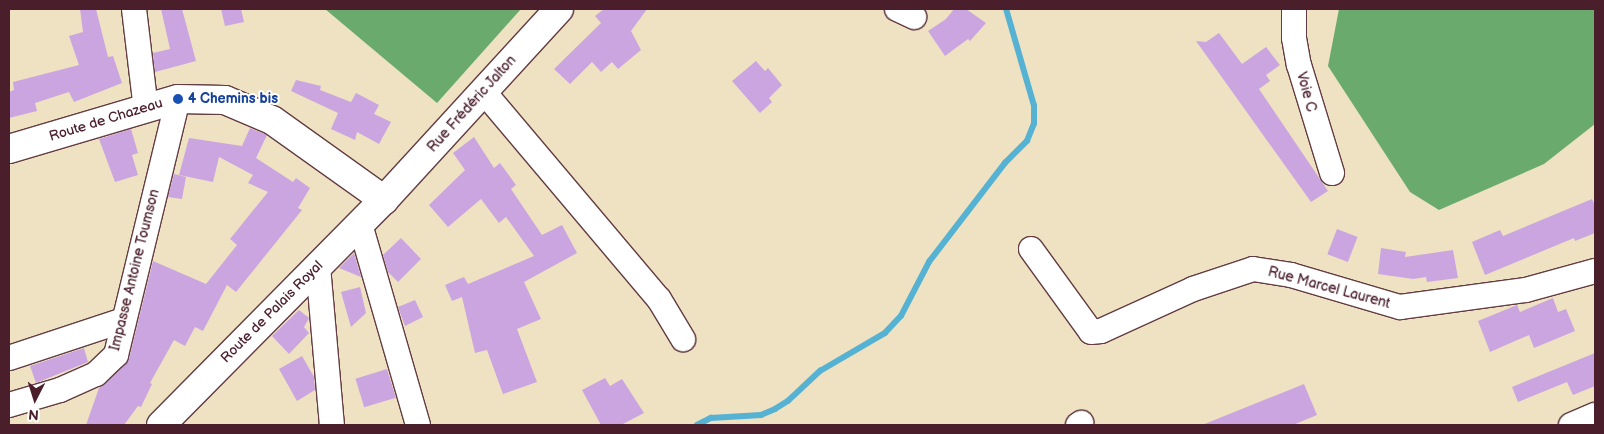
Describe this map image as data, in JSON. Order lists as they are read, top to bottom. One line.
{"streets":{"main road":["Rue Frédéric Jalton","Route de Chazeau","Route de Palais Royal"],"street":["Voie C","Impasse Antoine Toumson","Rue Marcel Laurent"]},"crossings":[["Rue Frédéric Jalton","Route de Chazeau"],["Rue Frédéric Jalton","Route de Palais Royal"],["Route de Chazeau","Impasse Antoine Toumson"],["Route de Chazeau","Route de Palais Royal"]],"places":["4 Chemins bis"],"north":"bottom"}
